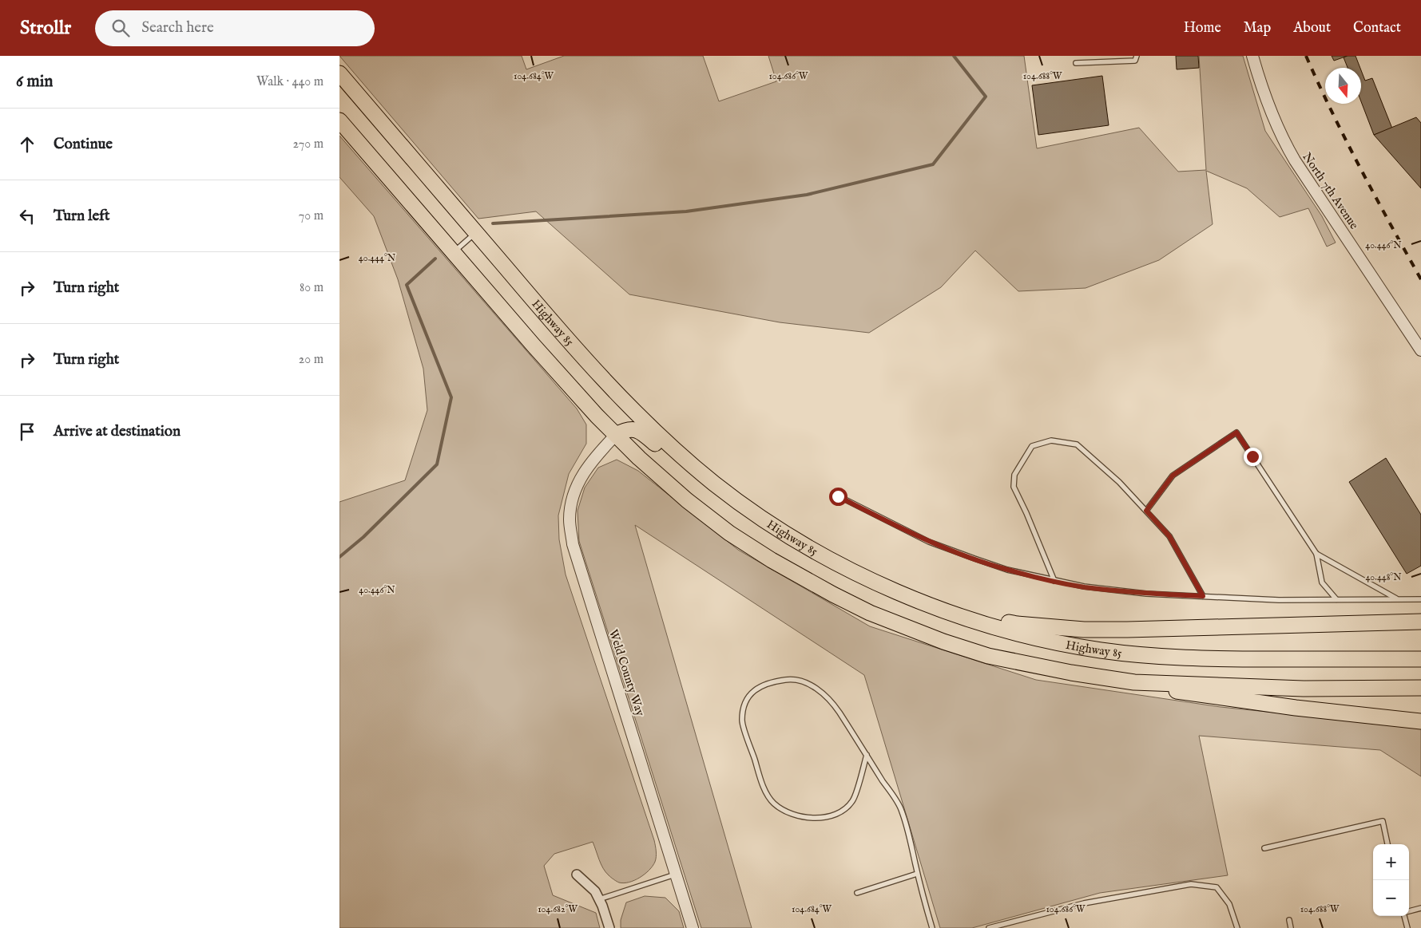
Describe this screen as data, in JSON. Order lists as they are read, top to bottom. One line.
{"streets":{"highway":["Highway 85"],"street":["North 7th Avenue","Weld County Way"]},"north":"bottom","page":{"header":"Strollr","search":"Search here","nav":["Home","Map","About","Contact"],"heading":["6 min","Walk · 440 m"],"list":[["Continue","270 m"],["Turn left","70 m"],["Turn right","80 m"],["Turn right","20 m"],"Arrive at destination"],"map_buttons":["+","−"]},"coordinates":["104.684°W","104.686°W","104.688°W","40.446°N","40.444°N","40.448°N","104.682°W"]}
